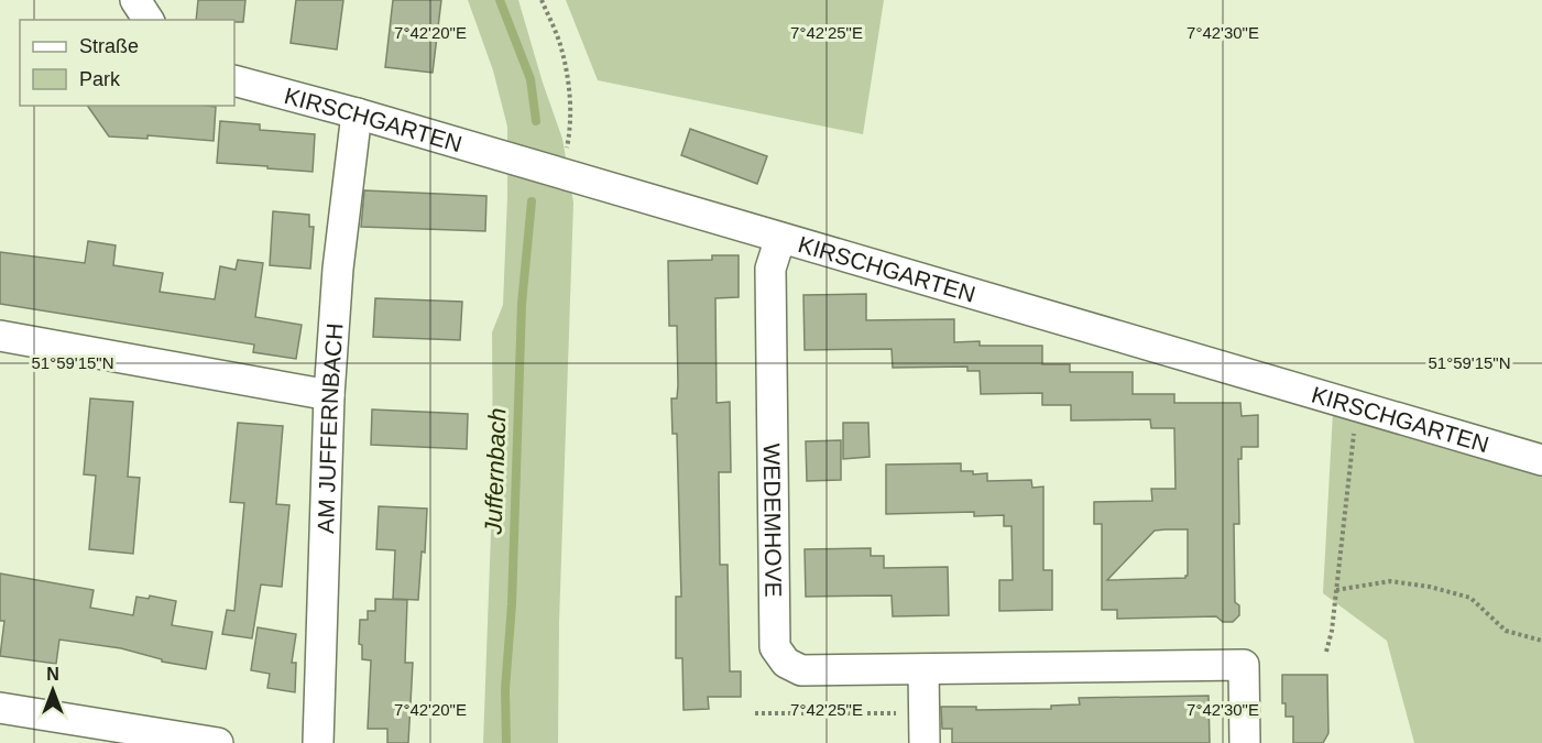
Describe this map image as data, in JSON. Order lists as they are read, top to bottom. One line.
{"streets":{"street":["KIRSCHGARTEN","AM JUFFERNBACH","WEDEMHOVE"]},"crossings":[["KIRSCHGARTEN","AM JUFFERNBACH"],["KIRSCHGARTEN","WEDEMHOVE"]],"water":["Juffernbach"],"legend":["Straße","Park"],"north":"top","coordinates":["7°42'20\"E","7°42'25\"E","7°42'30\"E","51°59'15\"N"]}
